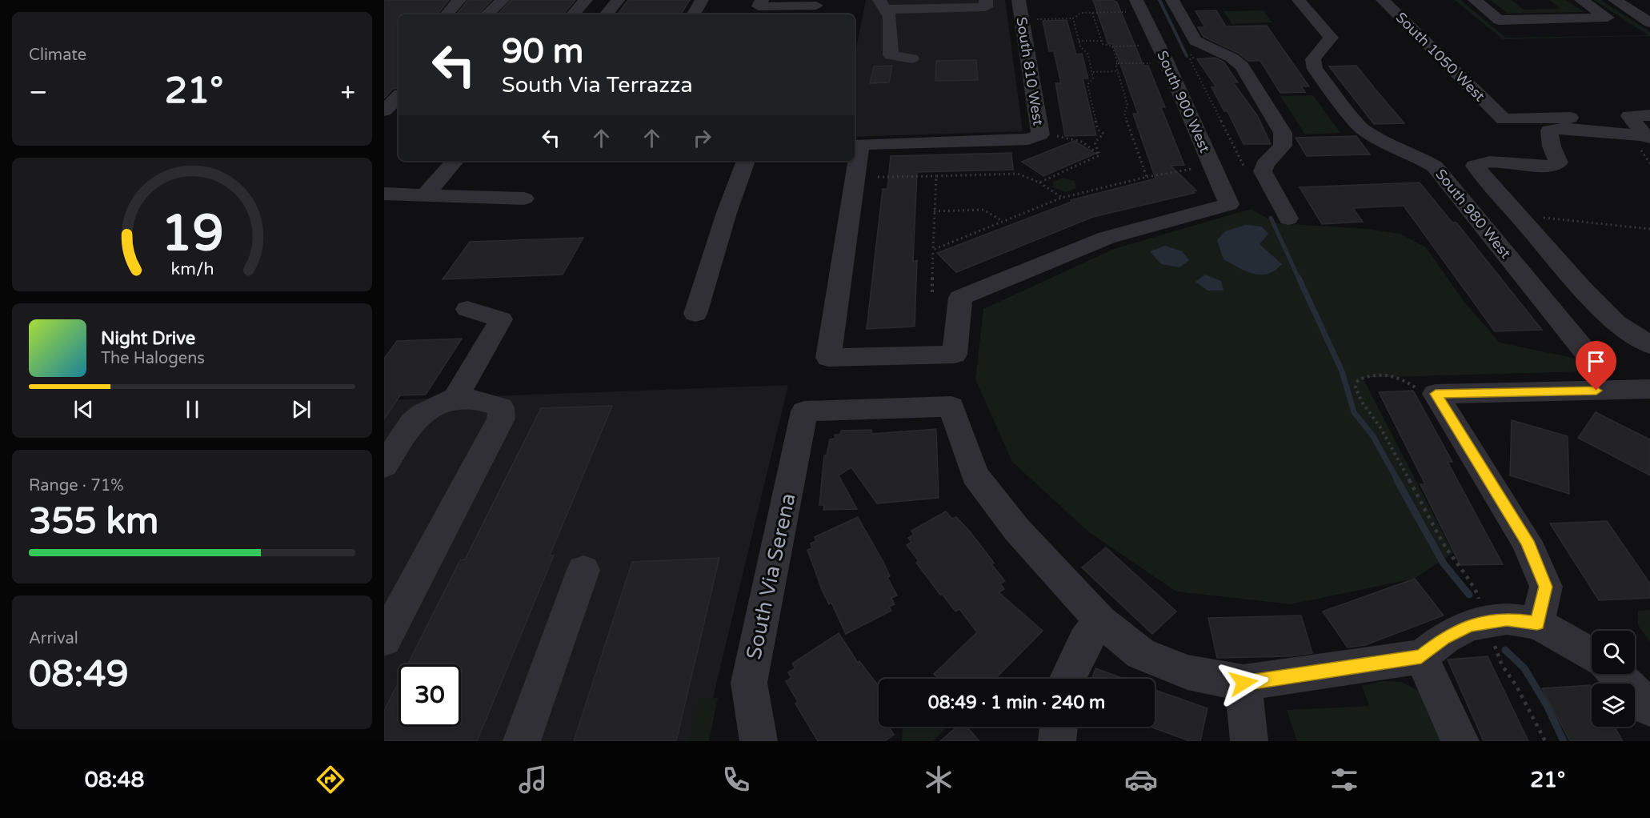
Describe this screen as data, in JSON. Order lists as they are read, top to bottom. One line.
{"streets":{"street":["South 1050 West","South 810 West","South 900 West","South 980 West","South Via Serena"]},"crossings":[["South 810 West","South 900 West"]],"page":{"tile":["Climate",["Range · 71%","355 km"],["Arrival","08:49"]],"turn":["90 m","South Via Terrazza"],"heat":["−","21°","+"],"song":["Night Drive","The Halogens"],"limit":"30","trip":"08:49 · 1 min · 240 m","tabs":["08:48","21°"],"gauge":["19","km/h"]}}
